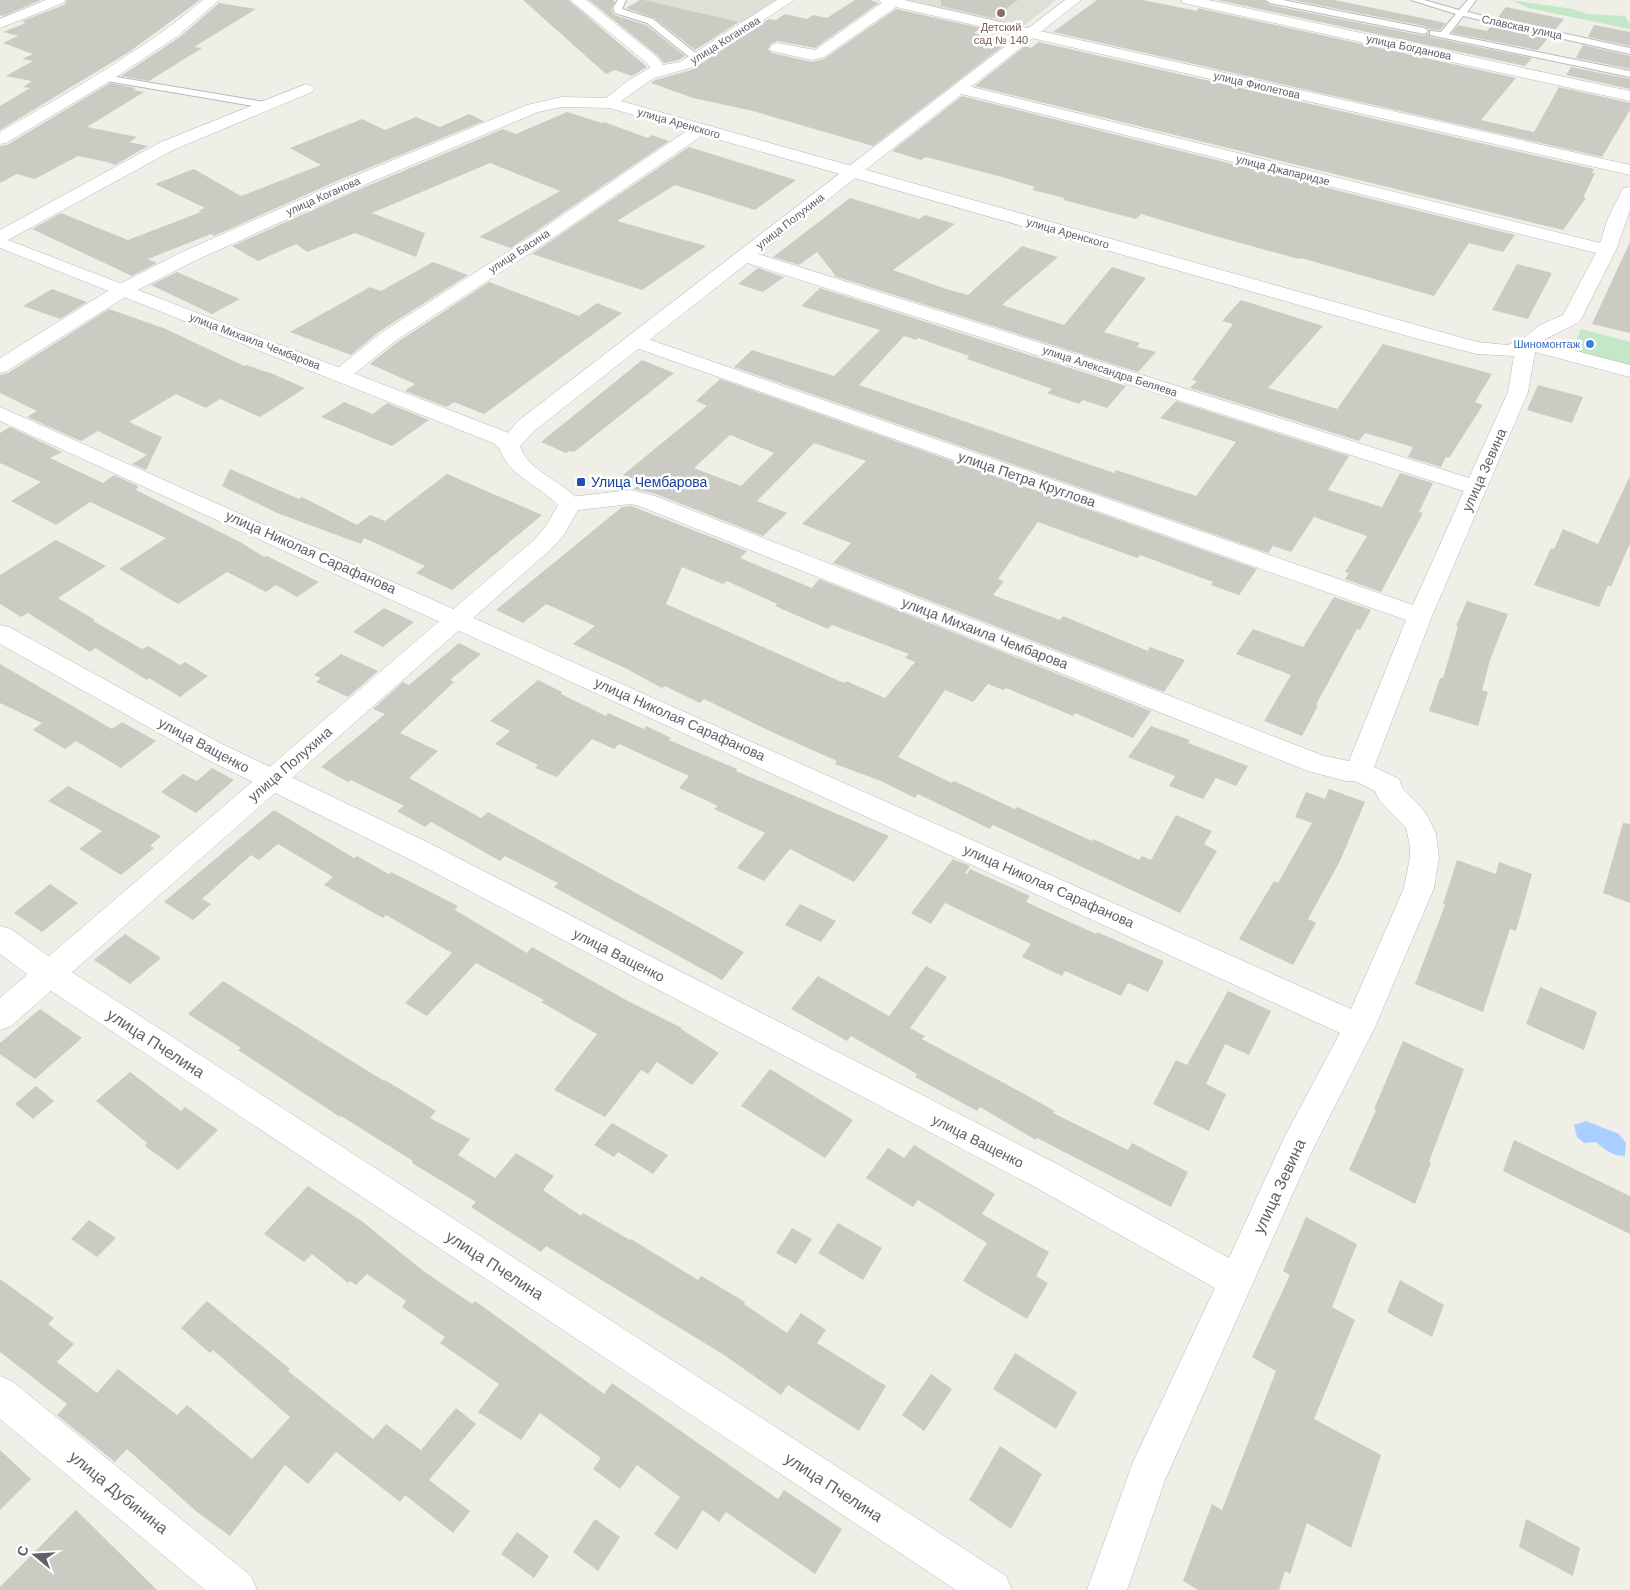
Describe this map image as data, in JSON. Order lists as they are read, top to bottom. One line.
{"streets":{"street":["улица Коганова","улица Богданова","улица Фиолетова","улица Аренского","улица Джапаридзе","улица Полухина","улица Басина","улица Михаила Чембарова","улица Александра Беляева","улица Зевина","улица Петра Круглова","улица Николая Сарафанова","улица Ващенко","улица Пчелина","улица Дубинина"],"lane":["Славская улица"]},"crossings":[["улица Коганова","улица Аренского"],["улица Коганова","улица Михаила Чембарова"],["улица Фиолетова","улица Полухина"],["улица Аренского","улица Полухина"],["улица Аренского","улица Басина"],["улица Аренского","улица Зевина"],["улица Джапаридзе","улица Полухина"],["улица Полухина","улица Михаила Чембарова"],["улица Полухина","улица Александра Беляева"],["улица Полухина","улица Петра Круглова"],["улица Полухина","улица Николая Сарафанова"],["улица Полухина","улица Ващенко"],["улица Полухина","улица Пчелина"],["улица Басина","улица Михаила Чембарова"],["улица Михаила Чембарова","улица Зевина"],["улица Александра Беляева","улица Зевина"],["улица Зевина","улица Петра Круглова"],["улица Зевина","улица Николая Сарафанова"],["улица Зевина","улица Ващенко"]],"places":{"other":["Детский сад № 140","Шиномонтаж"],"transit":["Улица Чембарова"]},"north":"left"}
